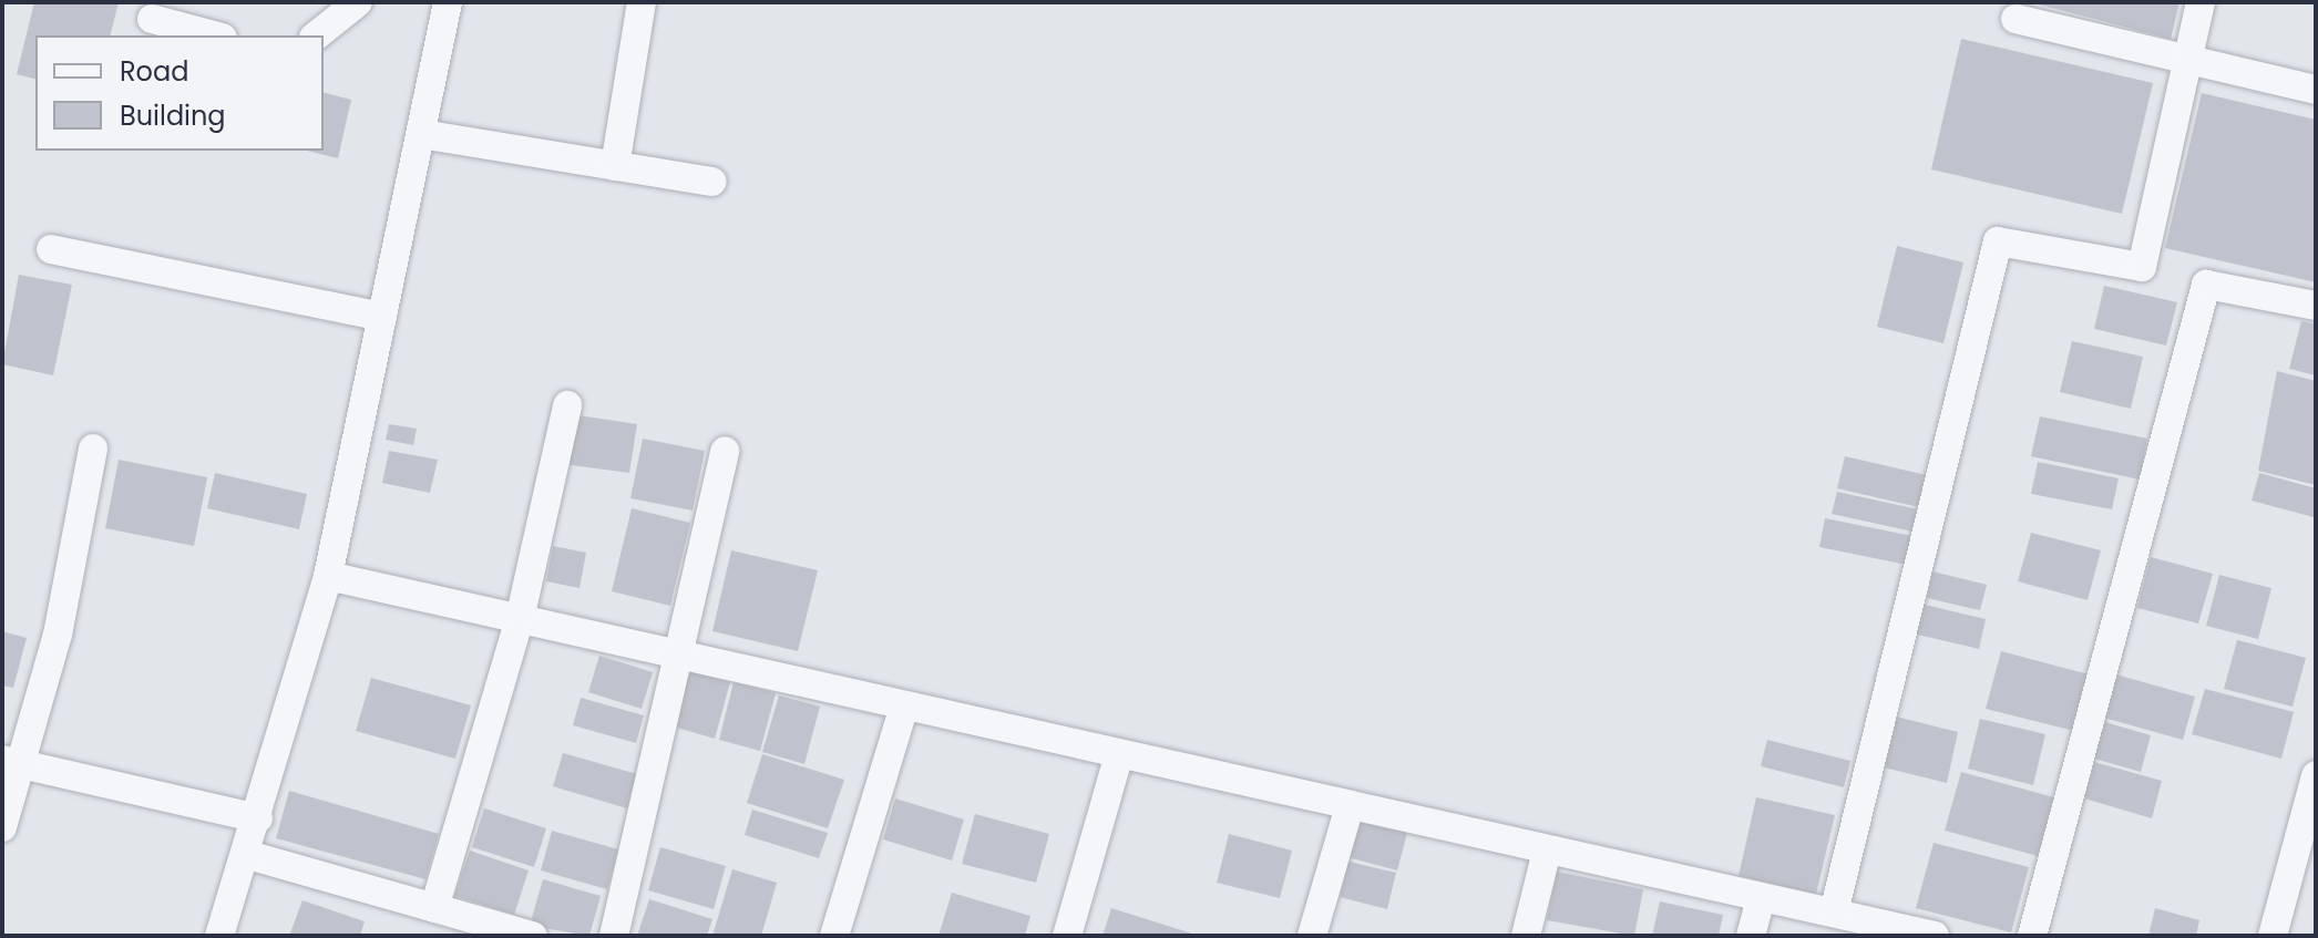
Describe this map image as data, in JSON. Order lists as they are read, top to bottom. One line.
{"legend":["Road","Building"]}
